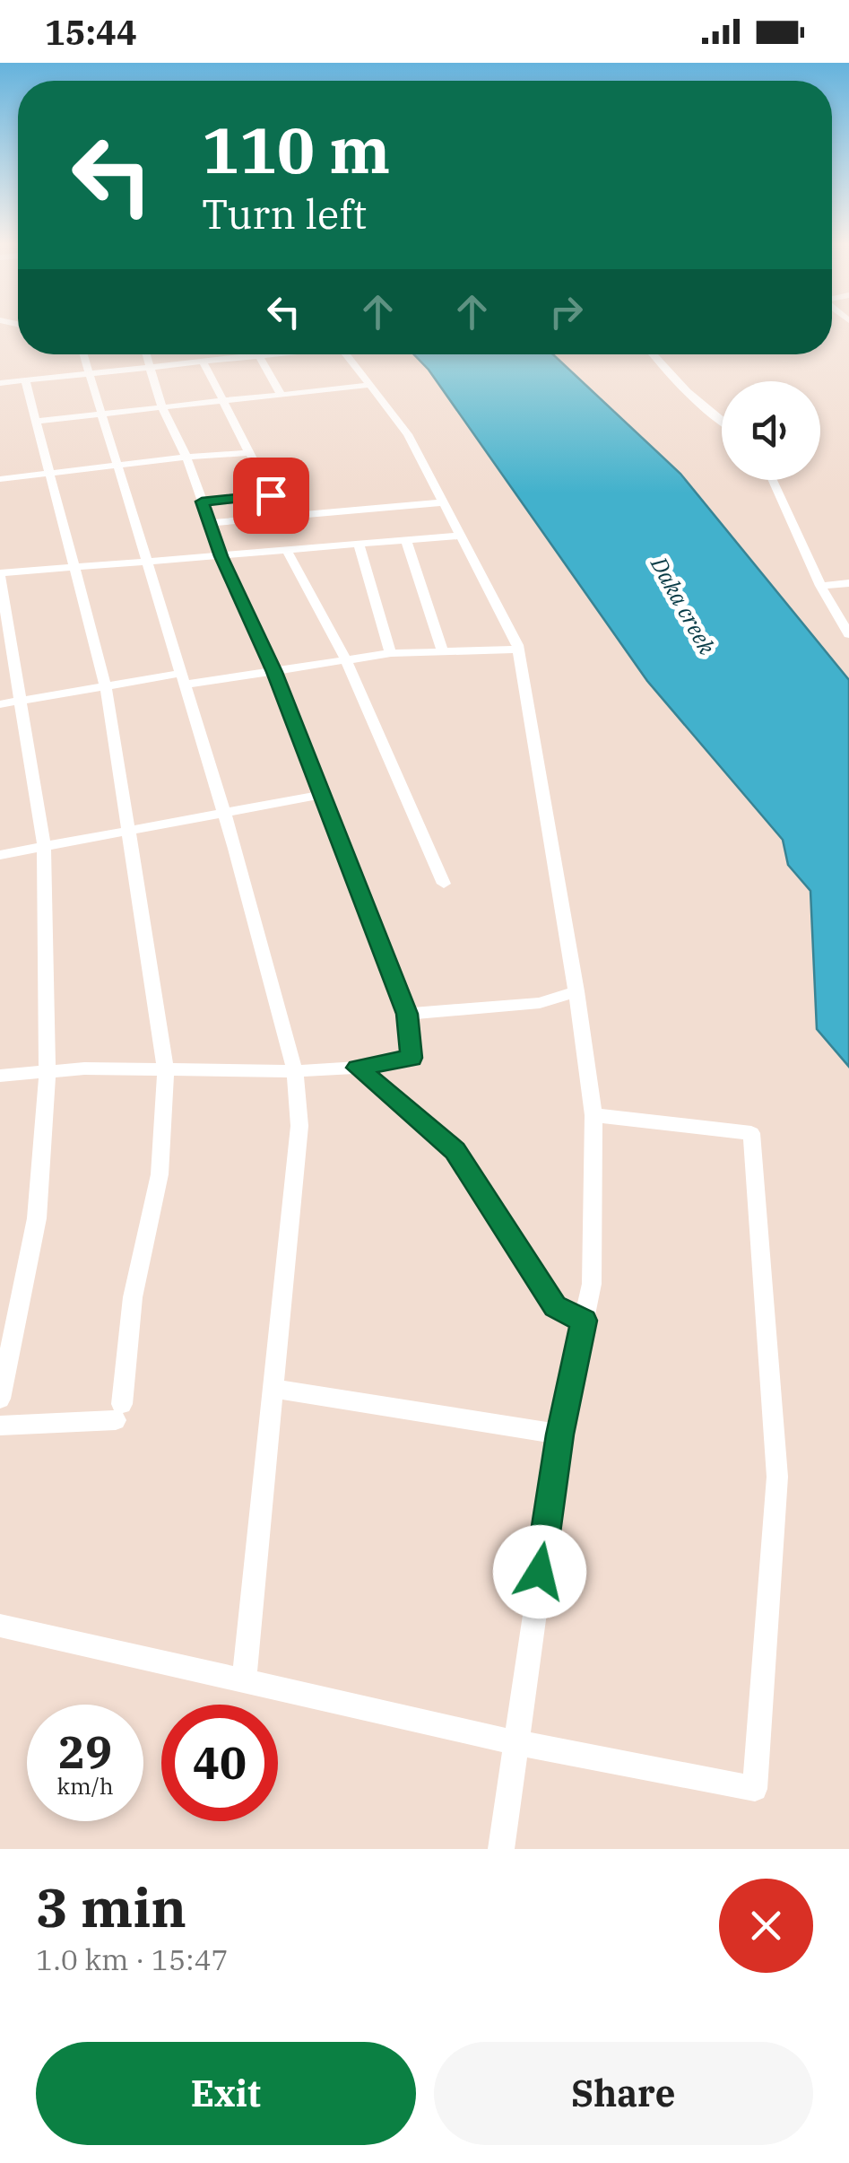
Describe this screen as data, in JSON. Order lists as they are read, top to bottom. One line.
{"water":["Daka creek"],"page":{"status":"15:44","turn":["110 m","Turn left"],"speed":"29 km/h","limit":"40","heading":["3 min","1.0 km · 15:47"],"buttons":["Exit","Share"]}}
